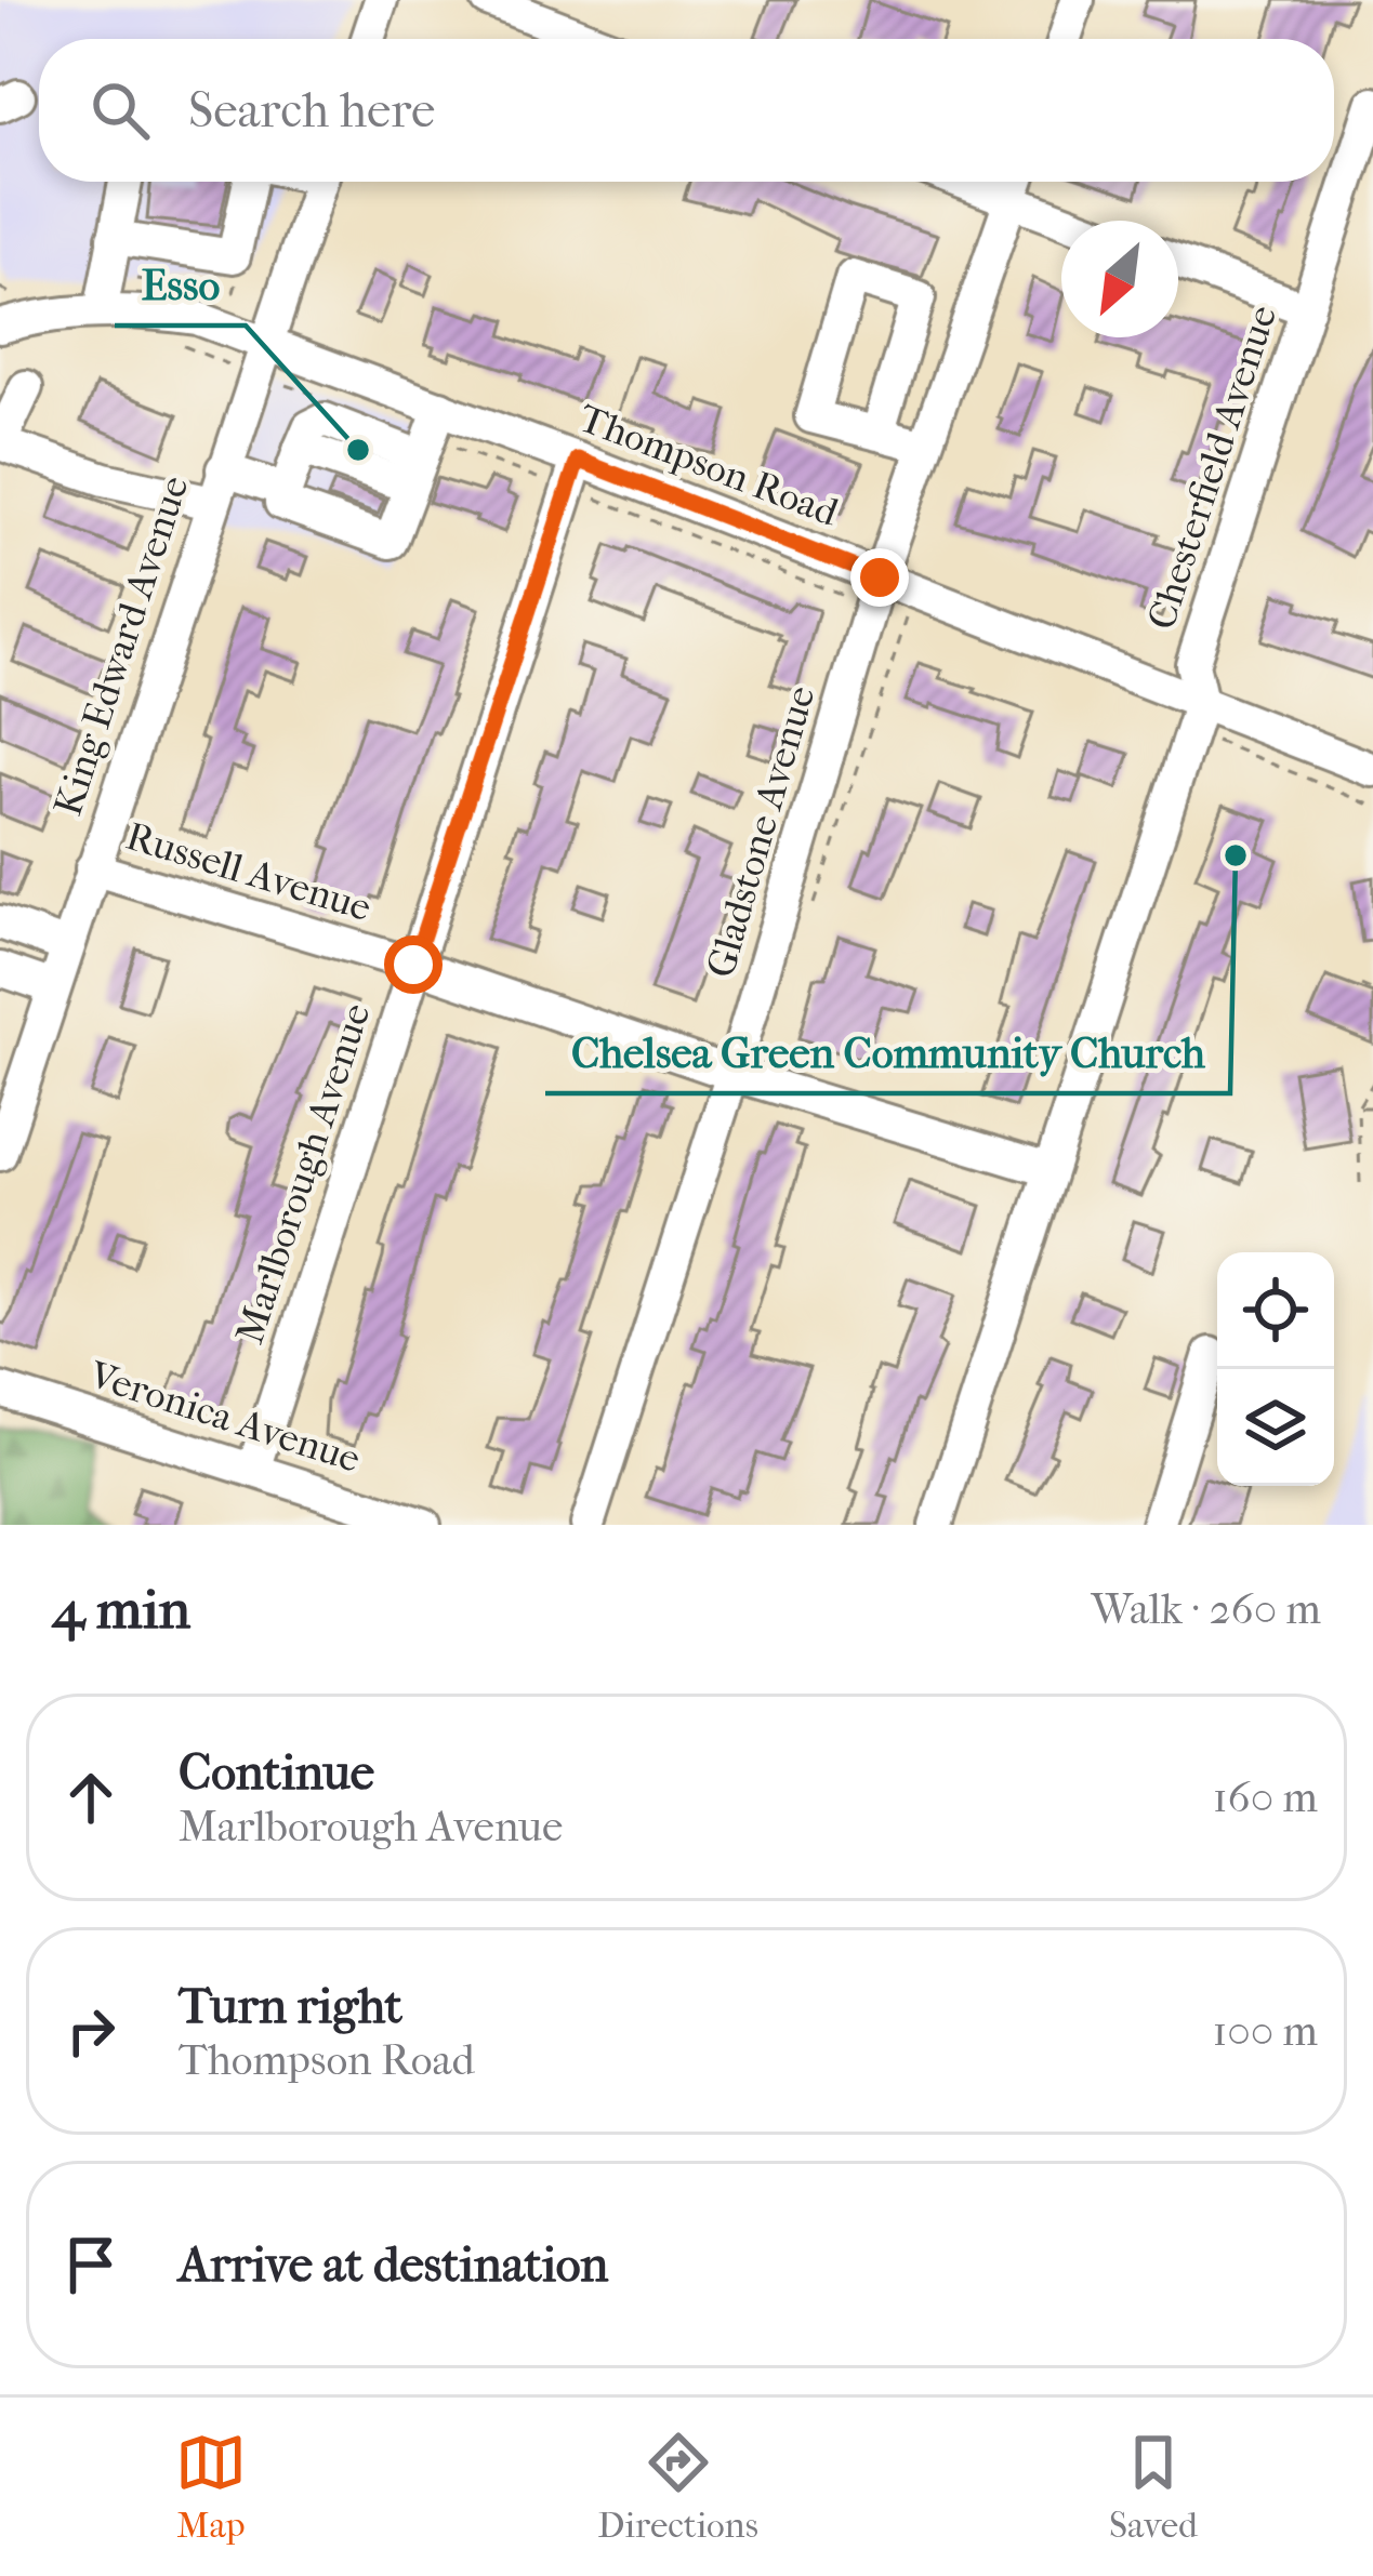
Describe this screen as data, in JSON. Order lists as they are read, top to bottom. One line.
{"streets":{"street":["Thompson Road","Chesterfield Avenue","King Edward Avenue","Gladstone Avenue","Russell Avenue","Marlborough Avenue","Veronica Avenue"]},"crossings":[["Thompson Road","Chesterfield Avenue"],["Thompson Road","King Edward Avenue"],["Thompson Road","Gladstone Avenue"],["Thompson Road","Marlborough Avenue"],["Chesterfield Avenue","Russell Avenue"],["King Edward Avenue","Russell Avenue"],["Gladstone Avenue","Russell Avenue"],["Russell Avenue","Marlborough Avenue"],["Marlborough Avenue","Veronica Avenue"]],"places":["Esso","Chelsea Green Community Church"],"north":"bottom left","page":{"search":"Search here","heading":["4 min","Walk · 260 m"],"list":[["Continue","Marlborough Avenue","160 m"],["Turn right","Thompson Road","100 m"],"Arrive at destination"],"nav":["Map","Directions","Saved"]}}
